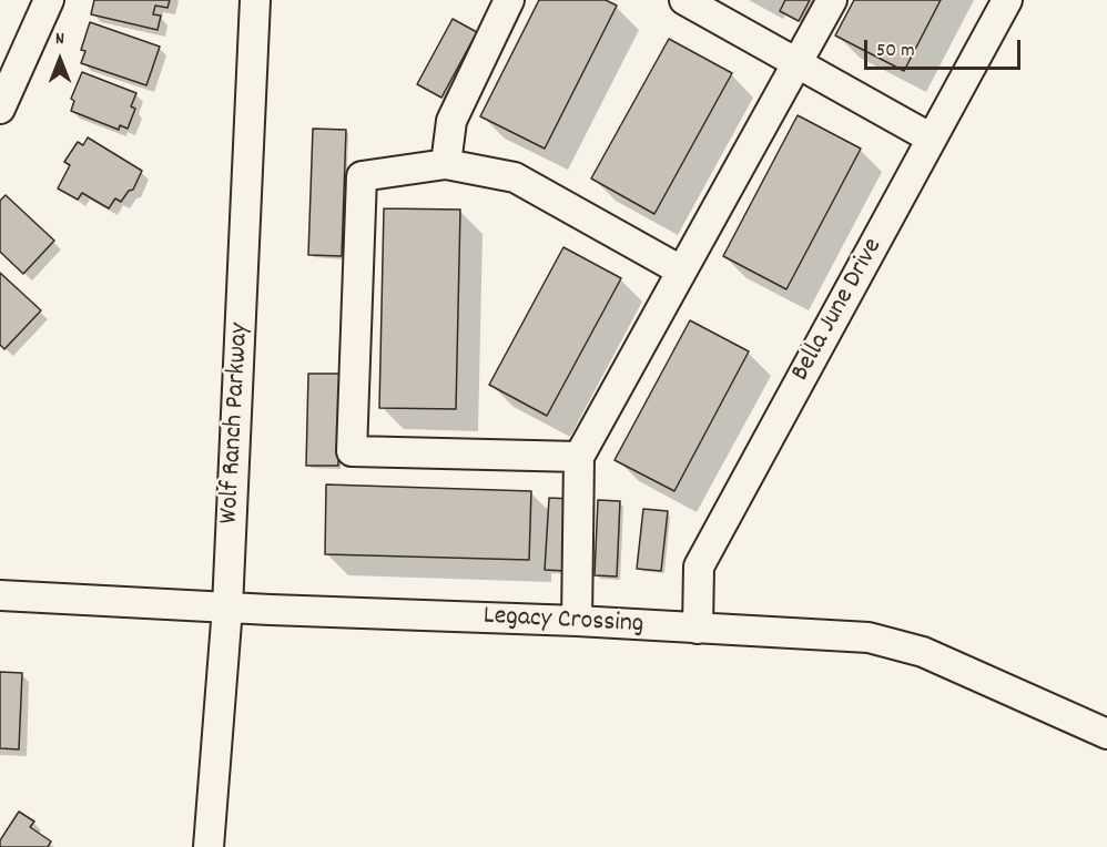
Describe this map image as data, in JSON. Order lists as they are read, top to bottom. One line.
{"streets":{"street":["Bella June Drive","Wolf Ranch Parkway","Legacy Crossing"]},"crossings":[["Bella June Drive","Legacy Crossing"],["Wolf Ranch Parkway","Legacy Crossing"]],"scale_bar":"50 m","north":"top"}
